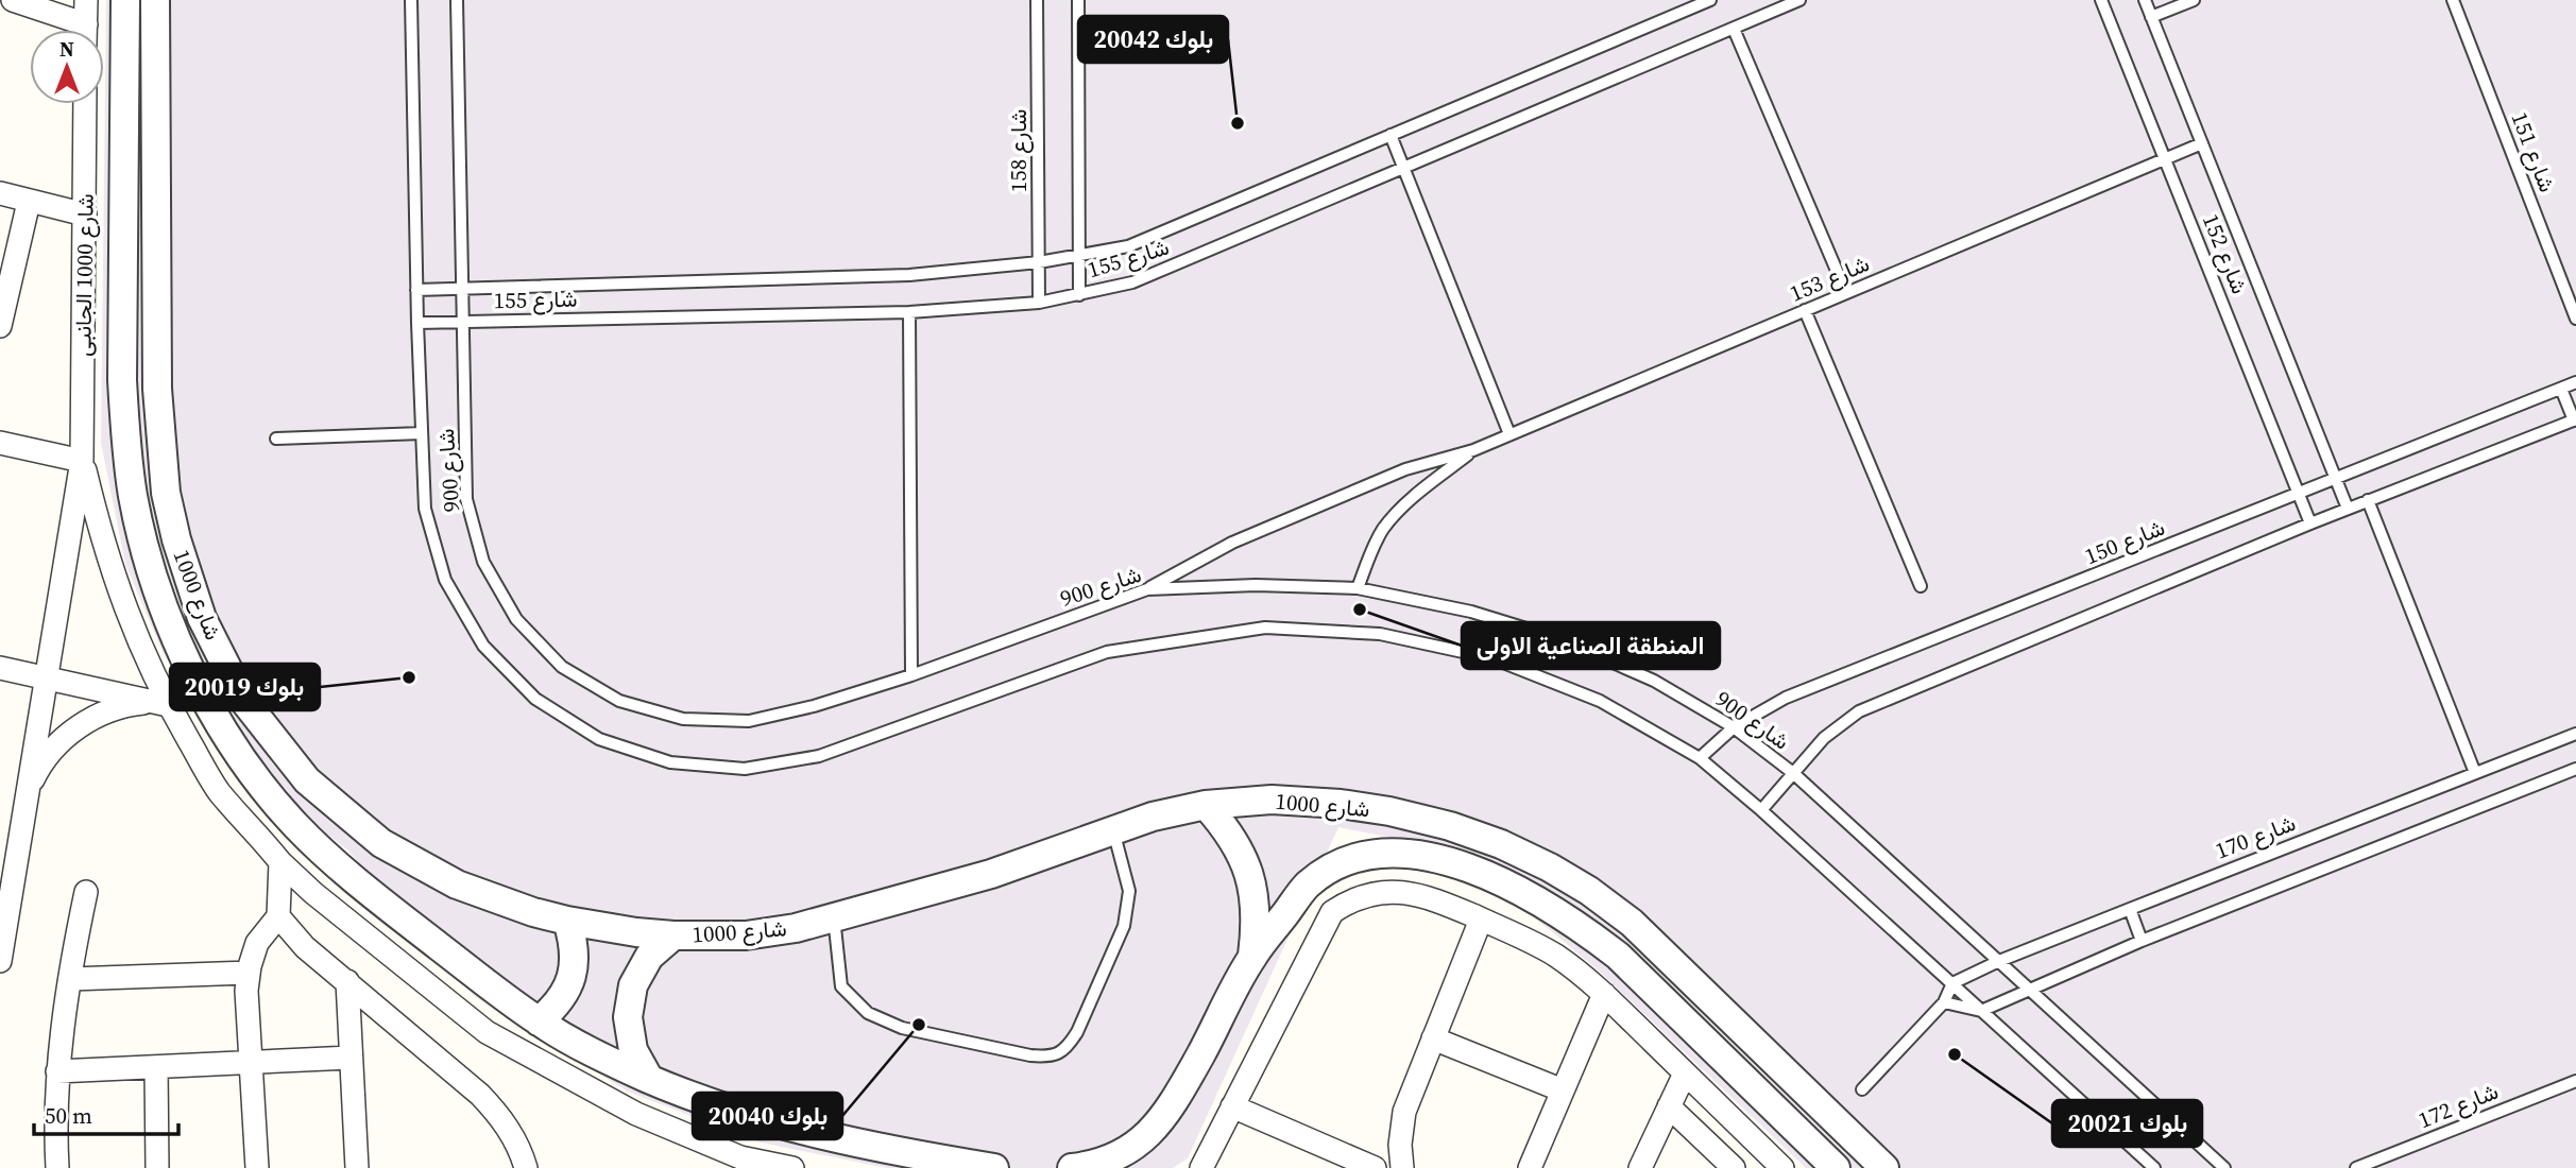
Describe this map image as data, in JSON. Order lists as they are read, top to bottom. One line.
{"streets":{"street":["شارع 1000 الجانبى","شارع 1000"],"lane":["شارع 158","شارع 151","شارع 152","شارع 155","شارع 153","شارع 900","شارع 150","شارع 170","شارع 172"]},"crossings":[["شارع 158","شارع 155"],["شارع 152","شارع 153"],["شارع 152","شارع 150"],["شارع 155","شارع 900"],["شارع 900","شارع 150"],["شارع 900","شارع 170"]],"places":["بلوك 20042","المنطقة الصناعية الاولى","بلوك 20019","بلوك 20040","بلوك 20021"],"scale_bar":"50 m","north":"top"}
